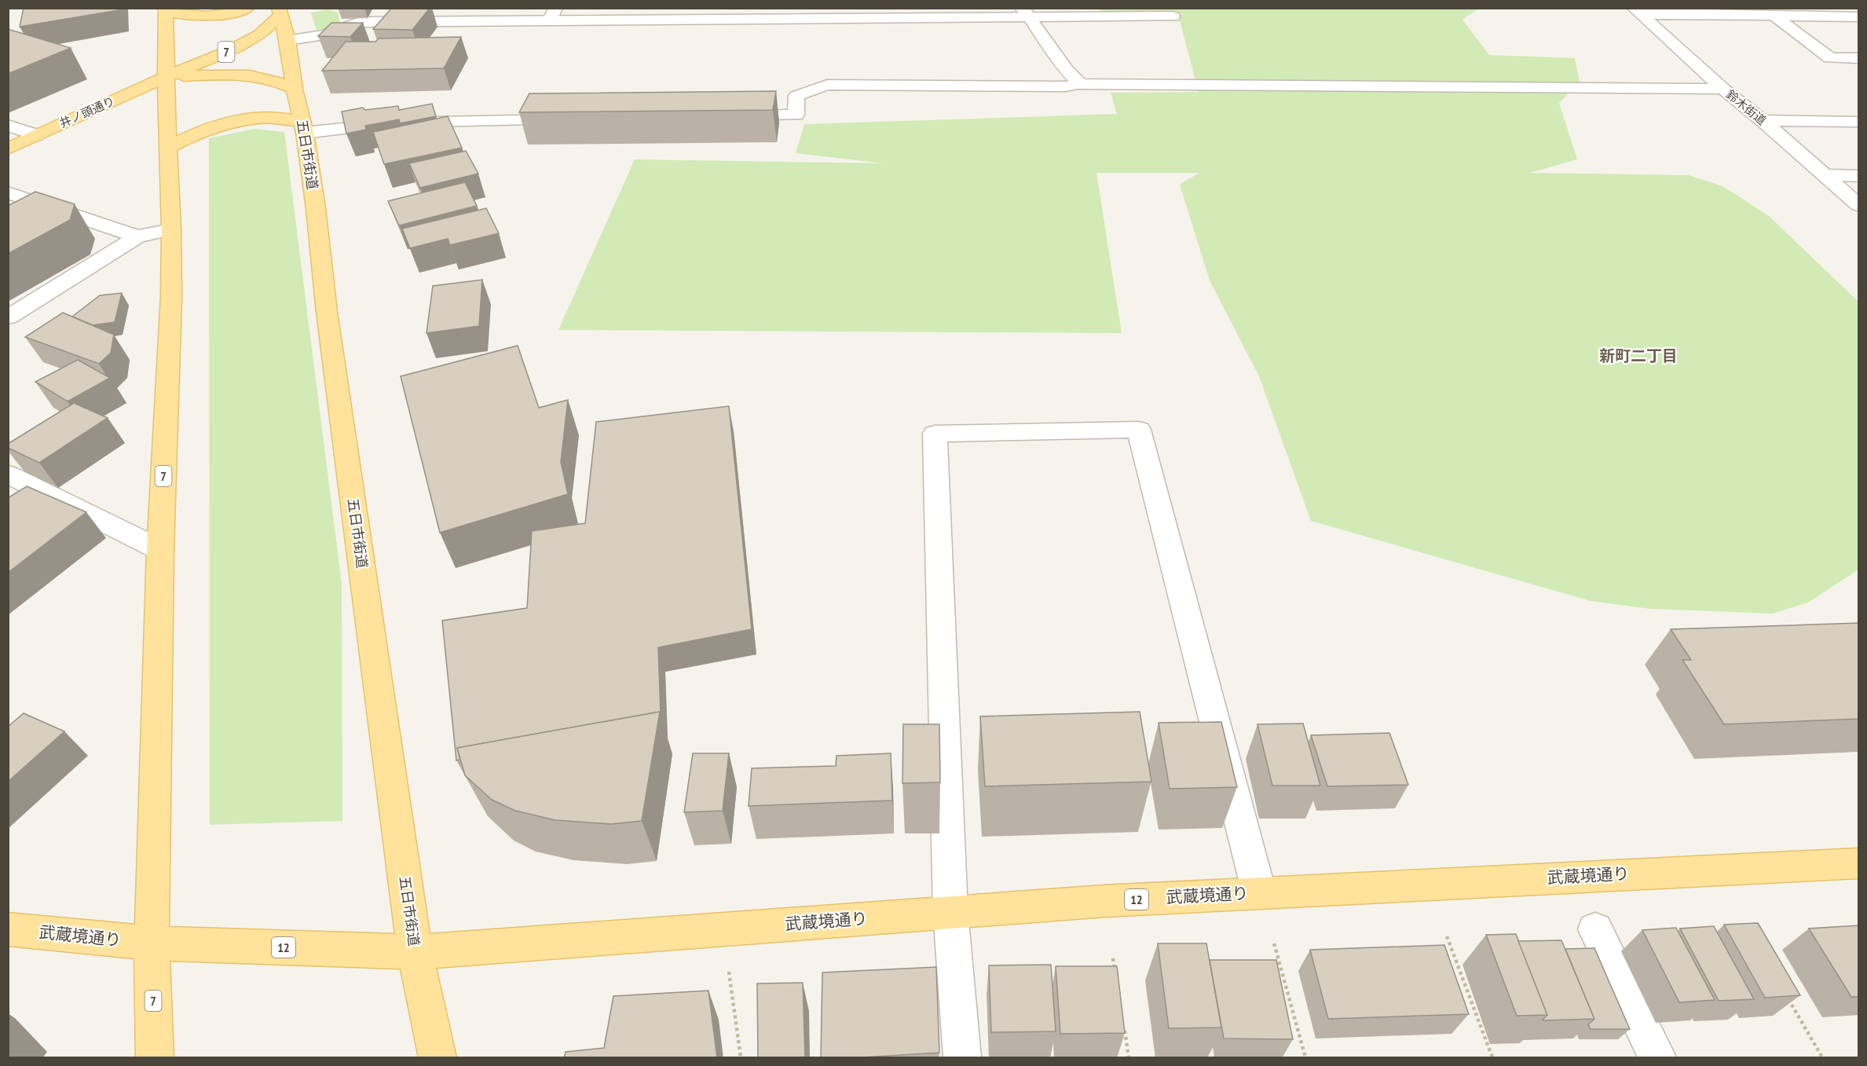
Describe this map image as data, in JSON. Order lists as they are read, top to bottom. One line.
{"streets":{"main road":["7","井ノ頭通り","五日市街道","武蔵境通り","12"],"street":["鈴木街道"]},"crossings":[["7","井ノ頭通り"],["7","五日市街道"],["7","武蔵境通り"],["7","12"],["五日市街道","武蔵境通り"],["五日市街道","12"],["武蔵境通り","12"]],"districts":["新町二丁目"]}
